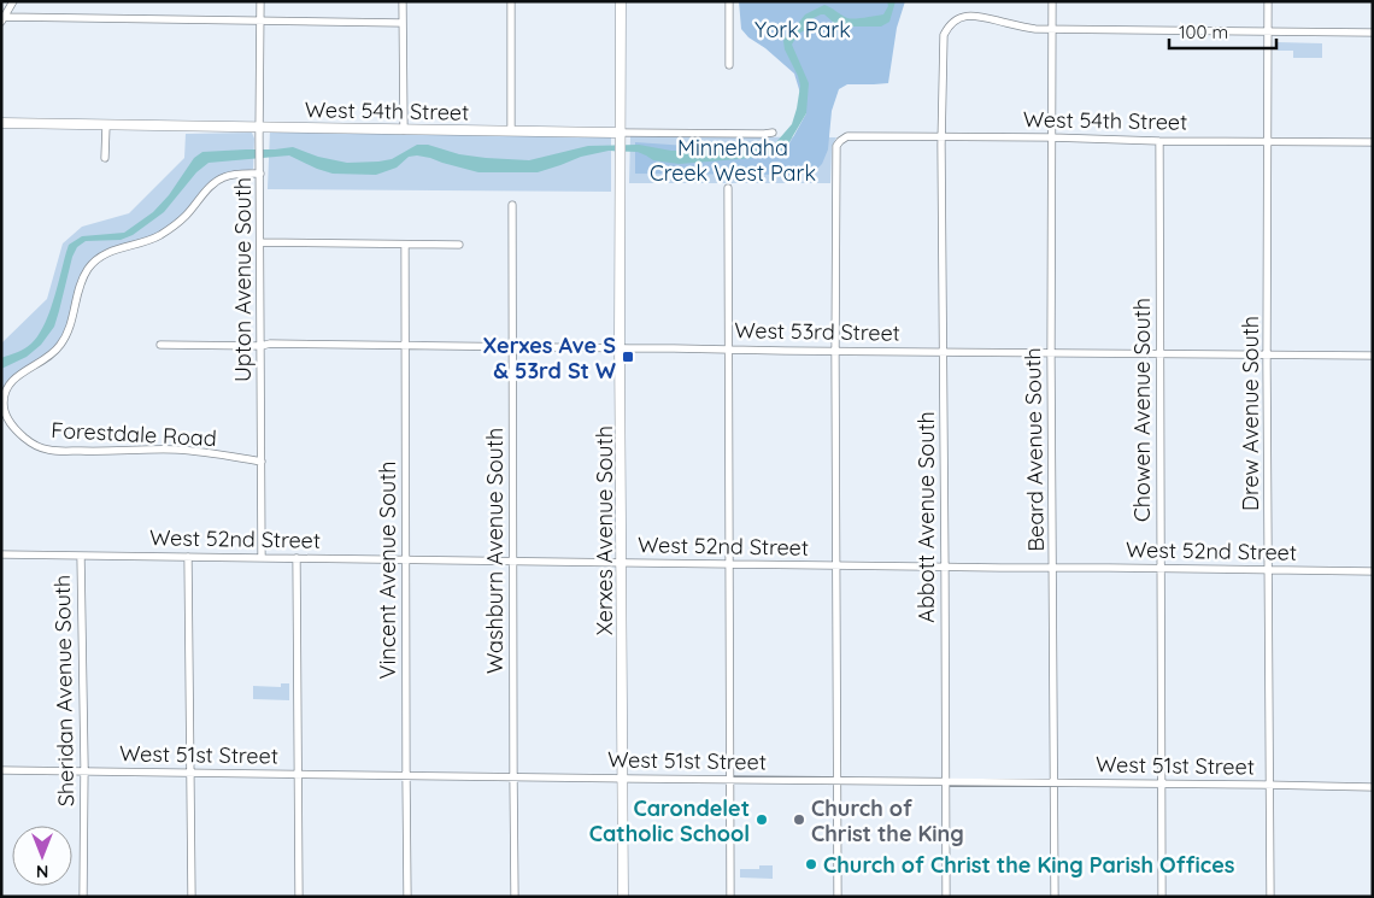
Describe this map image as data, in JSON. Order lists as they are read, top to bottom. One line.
{"streets":{"street":["West 54th Street","Upton Avenue South","West 53rd Street","Chowen Avenue South","Drew Avenue South","Forestdale Road","Beard Avenue South","Abbott Avenue South","Xerxes Avenue South","West 52nd Street","Washburn Avenue South","Vincent Avenue South","Sheridan Avenue South","West 51st Street"]},"crossings":[["West 54th Street","Upton Avenue South"],["West 54th Street","West 53rd Street"],["West 54th Street","Chowen Avenue South"],["West 54th Street","Drew Avenue South"],["West 54th Street","Beard Avenue South"],["West 54th Street","Abbott Avenue South"],["West 54th Street","Xerxes Avenue South"],["Upton Avenue South","West 53rd Street"],["Upton Avenue South","Forestdale Road"],["Upton Avenue South","West 52nd Street"],["West 53rd Street","Chowen Avenue South"],["West 53rd Street","Drew Avenue South"],["West 53rd Street","Beard Avenue South"],["West 53rd Street","Abbott Avenue South"],["West 53rd Street","Xerxes Avenue South"],["West 53rd Street","Washburn Avenue South"],["West 53rd Street","Vincent Avenue South"],["Chowen Avenue South","West 52nd Street"],["Chowen Avenue South","West 51st Street"],["Drew Avenue South","Abbott Avenue South"],["Drew Avenue South","West 52nd Street"],["Drew Avenue South","West 51st Street"],["Beard Avenue South","Abbott Avenue South"],["Beard Avenue South","West 52nd Street"],["Beard Avenue South","West 51st Street"],["Abbott Avenue South","West 52nd Street"],["Abbott Avenue South","West 51st Street"],["Xerxes Avenue South","West 52nd Street"],["Xerxes Avenue South","West 51st Street"],["West 52nd Street","Washburn Avenue South"],["West 52nd Street","Vincent Avenue South"],["West 52nd Street","Sheridan Avenue South"],["Washburn Avenue South","West 51st Street"],["Vincent Avenue South","West 51st Street"],["Sheridan Avenue South","West 51st Street"]],"parks":["York Park","Minnehaha Creek West Park"],"places":{"transit":["Xerxes Ave S & 53rd St W"],"other":["Carondelet Catholic School","Church of Christ the King","Church of Christ the King Parish Offices"]},"scale_bar":"100 m","north":"bottom"}
